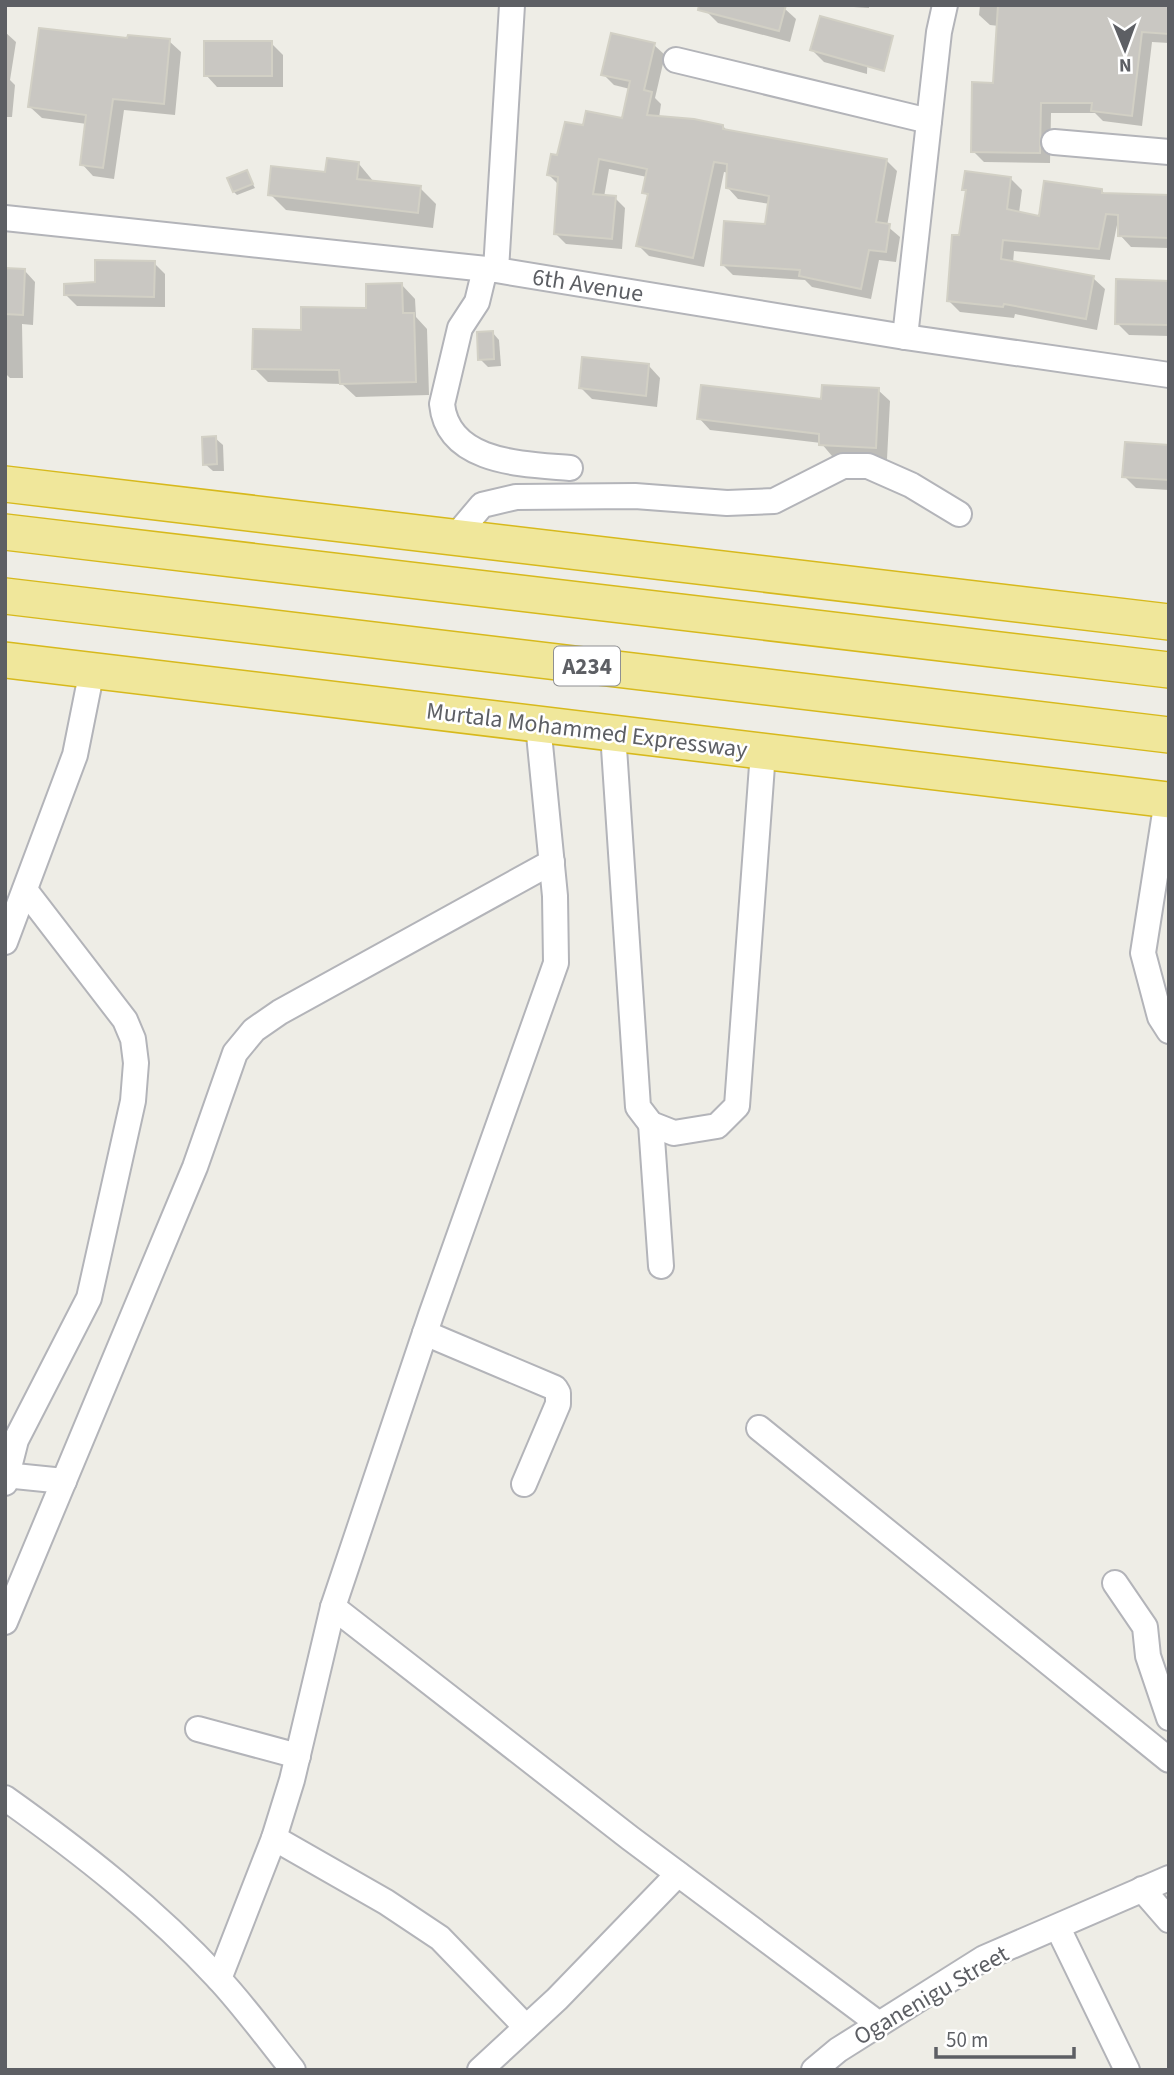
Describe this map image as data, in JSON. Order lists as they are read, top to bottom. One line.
{"streets":{"highway":["A234","Murtala Mohammed Expressway"],"street":["6th Avenue","Oganenigu Street"]},"scale_bar":"50 m","north":"bottom"}
